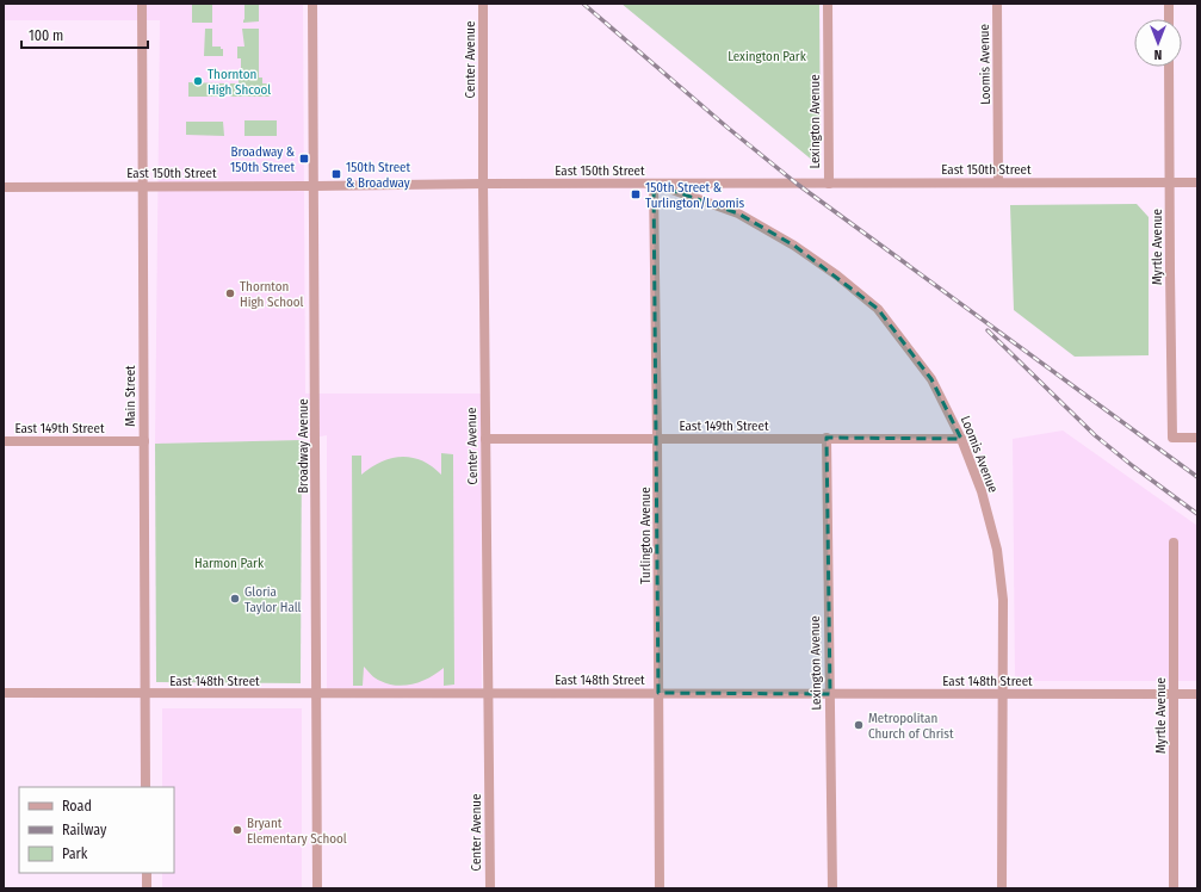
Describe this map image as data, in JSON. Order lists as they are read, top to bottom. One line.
{"streets":{"street":["Center Avenue","Loomis Avenue","Lexington Avenue","East 150th Street","Myrtle Avenue","Main Street","East 149th Street","Broadway Avenue","Turlington Avenue","East 148th Street"]},"crossings":[["Center Avenue","East 150th Street"],["Center Avenue","East 149th Street"],["Center Avenue","East 148th Street"],["Loomis Avenue","East 150th Street"],["Loomis Avenue","East 149th Street"],["Loomis Avenue","Turlington Avenue"],["Loomis Avenue","East 148th Street"],["Lexington Avenue","East 150th Street"],["Lexington Avenue","East 149th Street"],["Lexington Avenue","East 148th Street"],["East 150th Street","Myrtle Avenue"],["East 150th Street","Main Street"],["East 150th Street","Broadway Avenue"],["East 150th Street","Turlington Avenue"],["Myrtle Avenue","East 148th Street"],["Main Street","East 149th Street"],["Main Street","East 148th Street"],["East 149th Street","Turlington Avenue"],["Broadway Avenue","East 148th Street"],["Turlington Avenue","East 148th Street"]],"parks":["Lexington Park","Harmon Park"],"places":{"other":["Thornton High Shcool","Thornton High School","Gloria Taylor Hall","Metropolitan Church of Christ","Bryant Elementary School"],"transit":["Broadway & 150th Street","150th Street & Broadway","150th Street & Turlington/Loomis"]},"legend":["Road","Railway","Park"],"scale_bar":"100 m","north":"bottom"}
